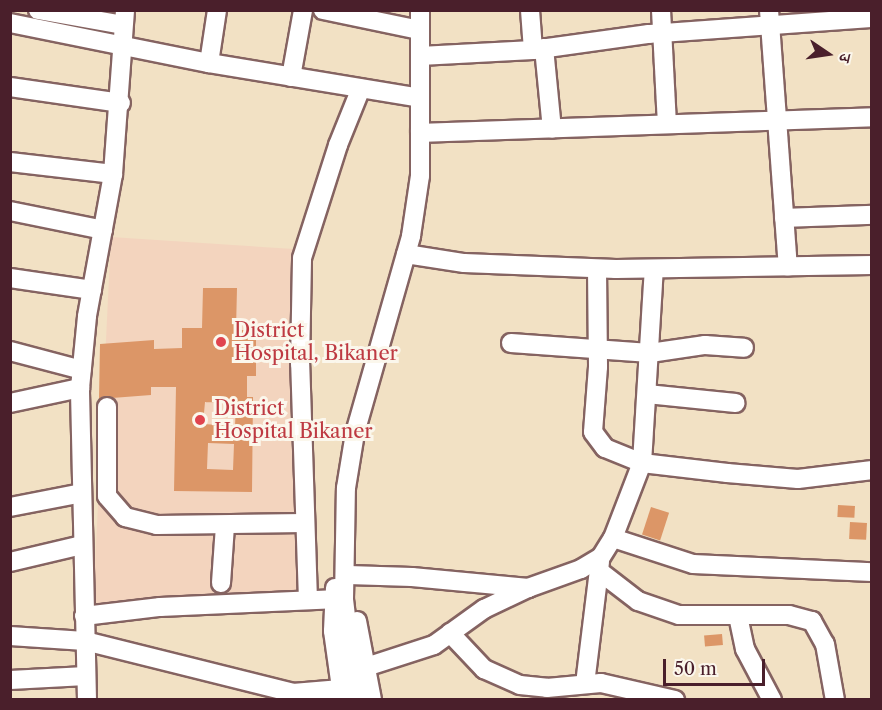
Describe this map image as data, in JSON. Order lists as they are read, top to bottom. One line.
{"places":["District Hospital, Bikaner","District Hospital Bikaner"],"scale_bar":"50 m","north":"right"}
